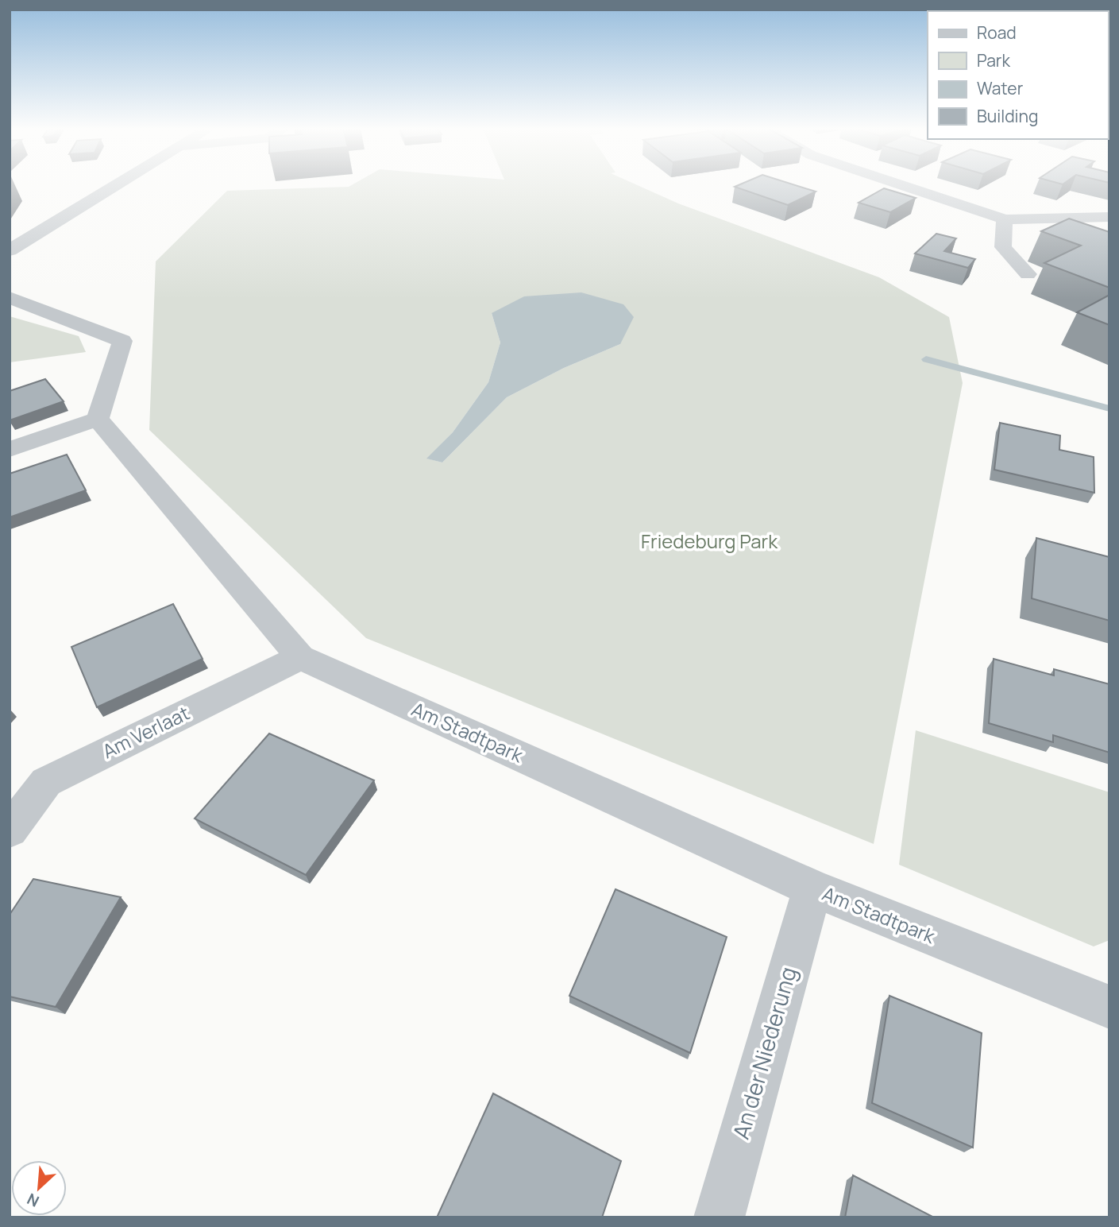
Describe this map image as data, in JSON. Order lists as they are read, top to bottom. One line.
{"streets":{"street":["Am Verlaat","Am Stadtpark","An der Niederung"]},"crossings":[["Am Verlaat","Am Stadtpark"],["Am Stadtpark","An der Niederung"]],"parks":["Friedeburg Park"],"legend":["Road","Park","Water","Building"],"north":"bottom left"}
